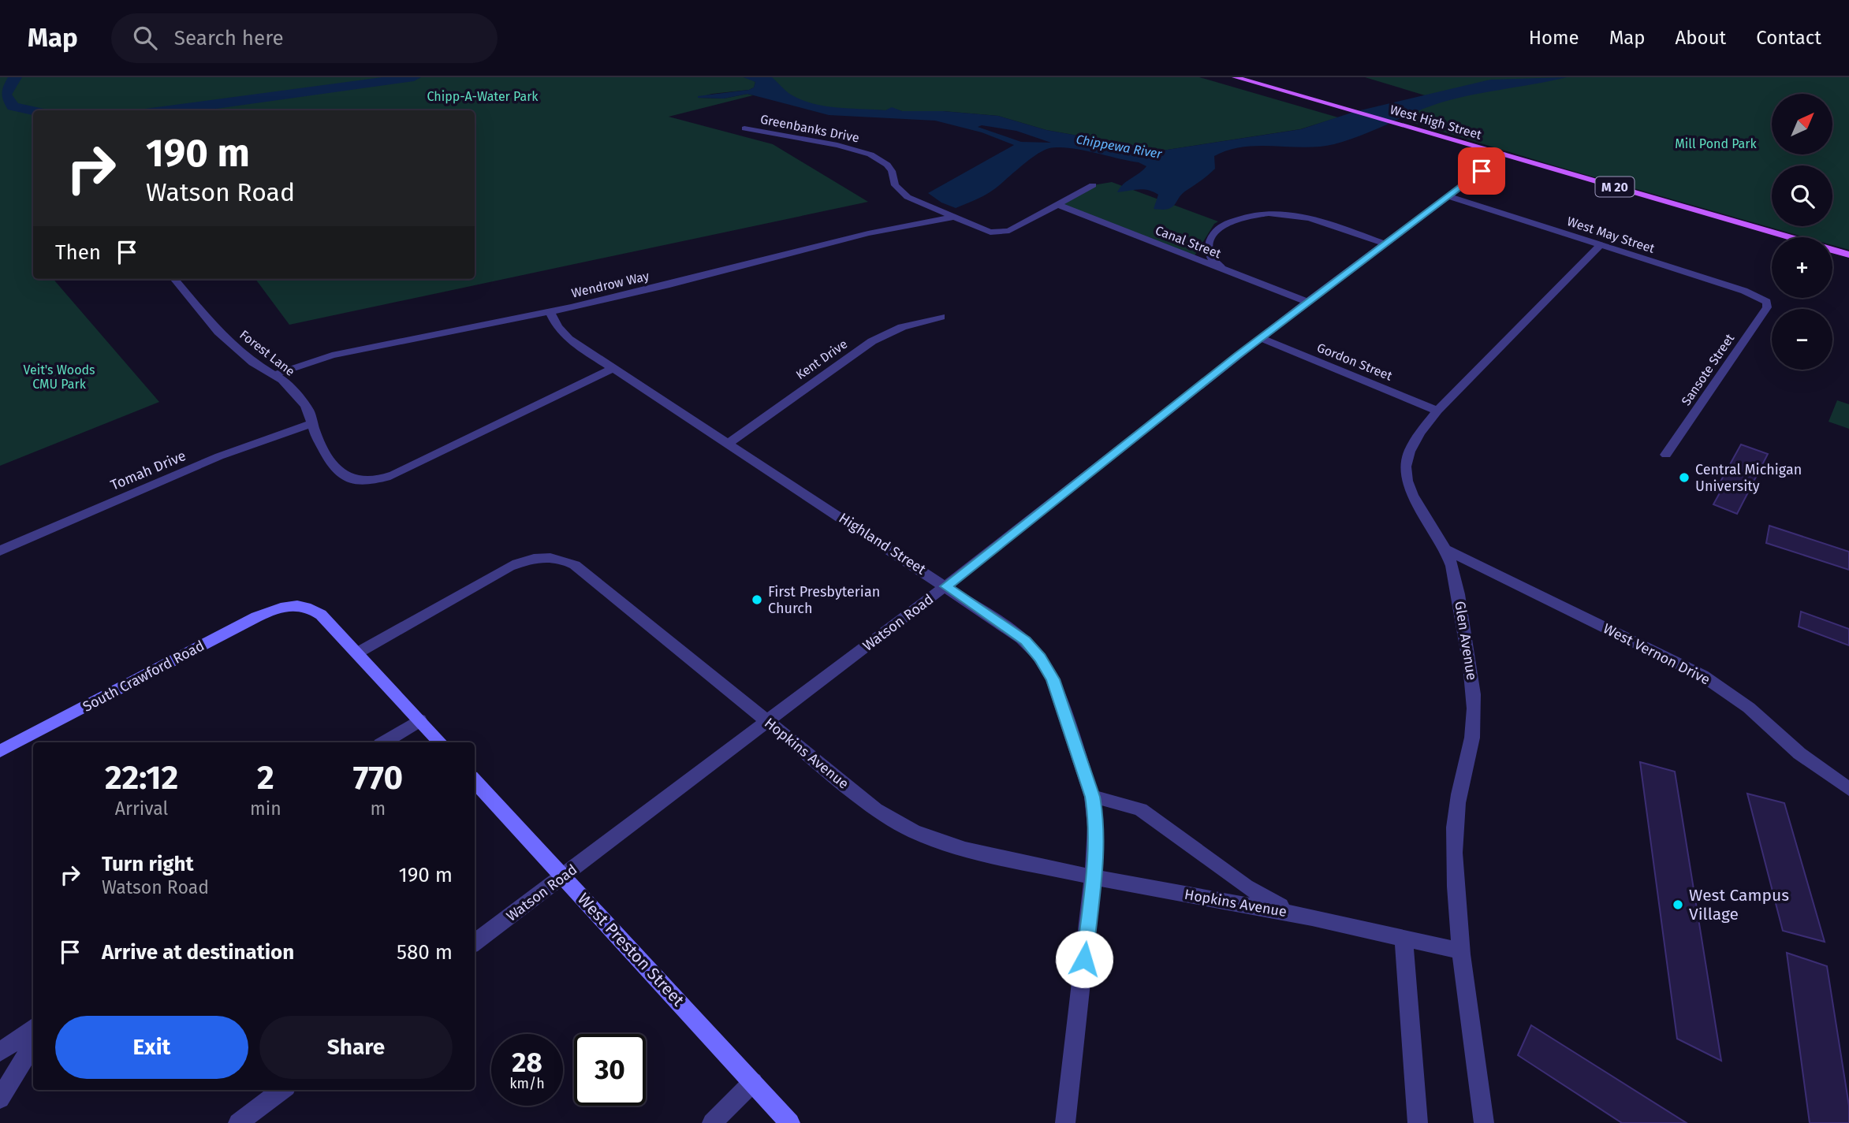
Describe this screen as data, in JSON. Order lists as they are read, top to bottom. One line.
{"streets":{"main road":["West High Street","M 20"],"street":["Greenbanks Drive","West May Street","Canal Street","Wendrow Way","Forest Lane","Kent Drive","Gordon Street","Sansote Street","Tomah Drive","Highland Street","Watson Road","Glen Avenue","West Vernon Drive","South Crawford Road","Hopkins Avenue","West Preston Street"]},"crossings":[["West High Street","Watson Road"],["Greenbanks Drive","Canal Street"],["Greenbanks Drive","Wendrow Way"],["West May Street","Sansote Street"],["West May Street","Watson Road"],["West May Street","Glen Avenue"],["Canal Street","Watson Road"],["Wendrow Way","Forest Lane"],["Wendrow Way","Highland Street"],["Forest Lane","Tomah Drive"],["Forest Lane","Highland Street"],["Kent Drive","Highland Street"],["Gordon Street","Watson Road"],["Gordon Street","Glen Avenue"],["Highland Street","Watson Road"],["Highland Street","Hopkins Avenue"],["Watson Road","Hopkins Avenue"],["Watson Road","West Preston Street"],["Glen Avenue","West Vernon Drive"],["Glen Avenue","Hopkins Avenue"],["South Crawford Road","Hopkins Avenue"]],"water":["Chippewa River"],"parks":["Chipp-A-Water Park","Mill Pond Park","Veit's Woods CMU Park"],"places":["Central Michigan University","First Presbyterian Church","West Campus Village"],"north":"top right","page":{"header":"Map","search":"Search here","nav":["Home","Map","About","Contact"],"map_buttons":["+","−"],"turn":["190 m","Watson Road"],"then":"Then","eta":["22:12","Arrival","2","min","770","m"],"list":[{"name":"Turn right","note":"Watson Road","value":"190 m"},{"name":"Arrive at destination","value":"580 m"}],"buttons":["Exit","Share"],"speed":"28 km/h","limit":"30"}}
